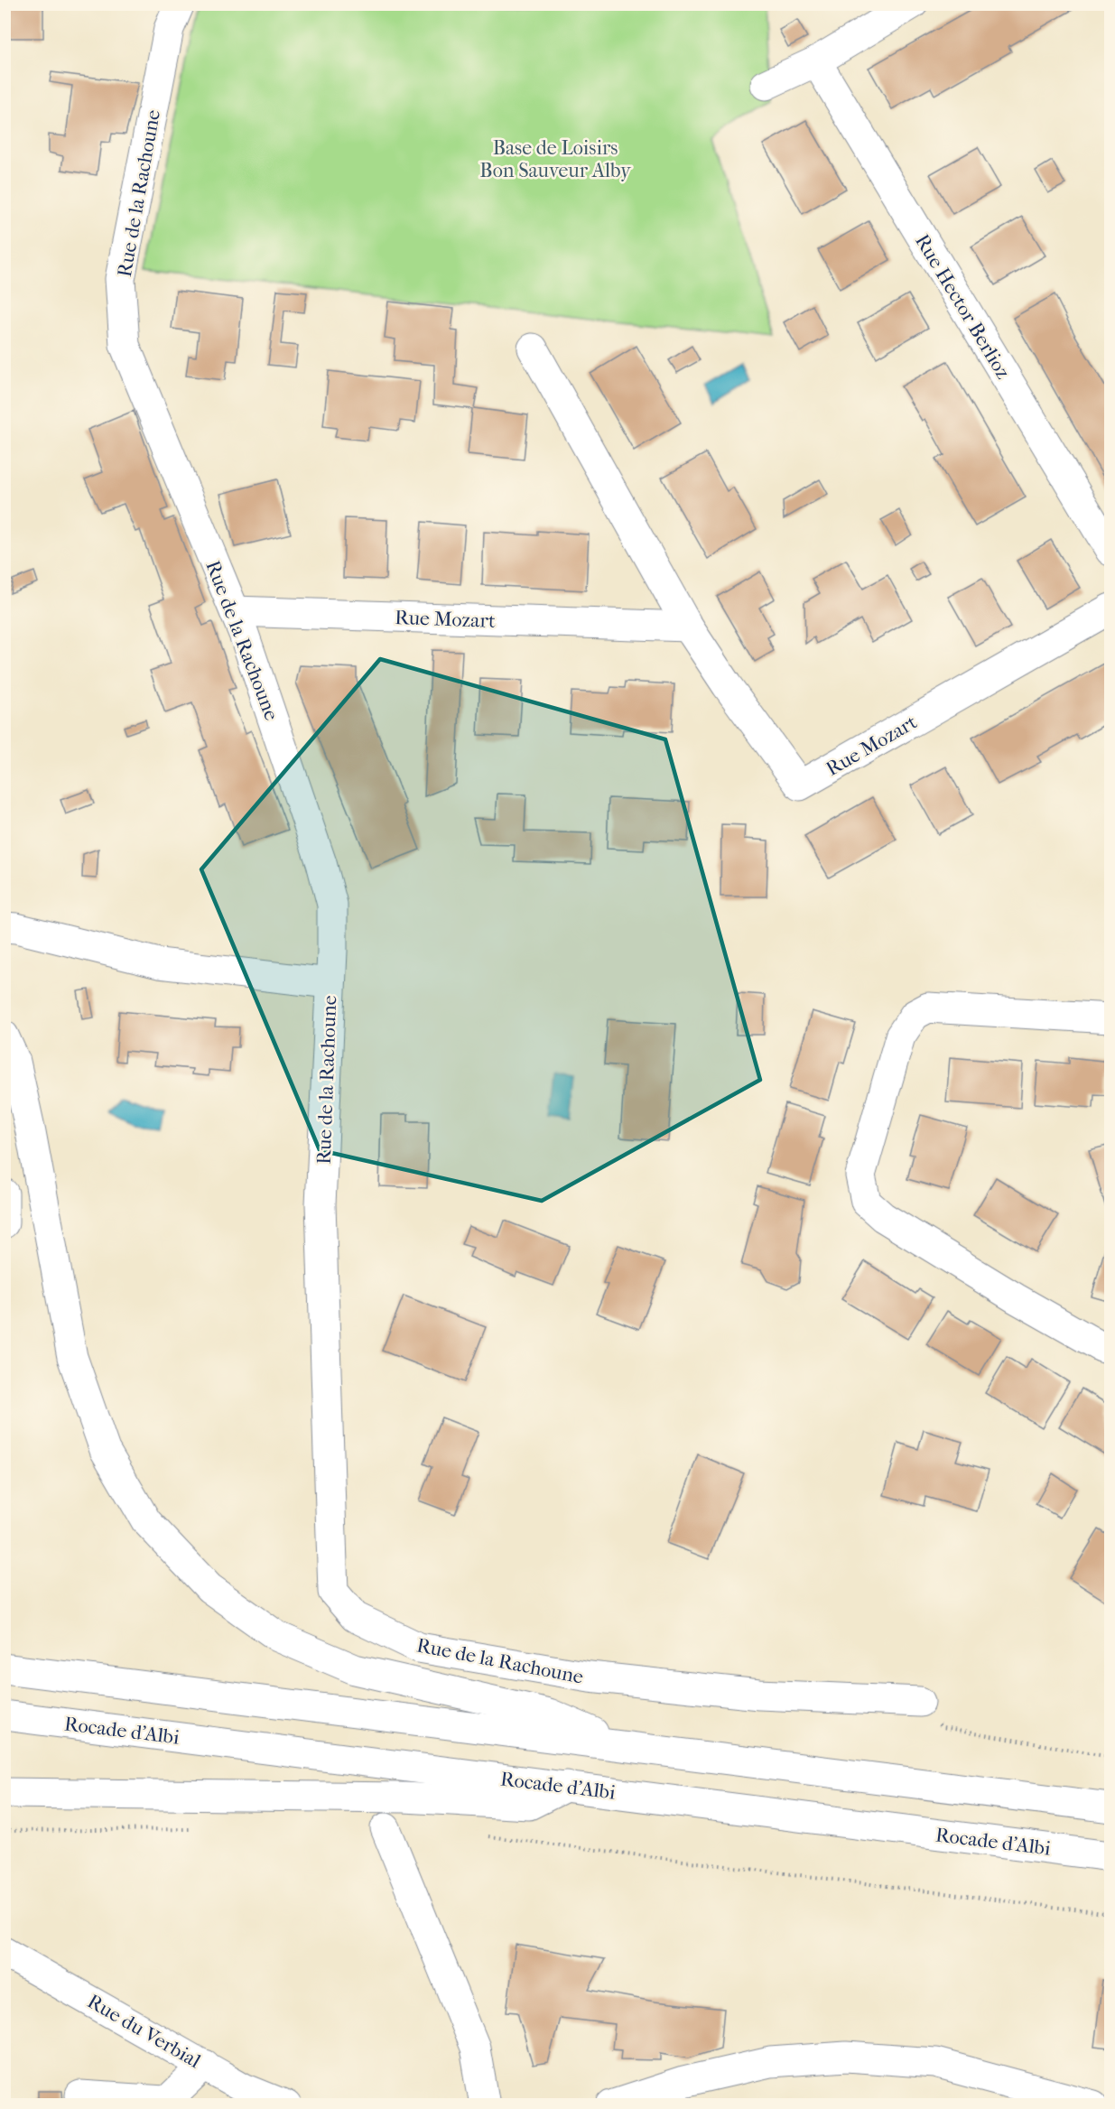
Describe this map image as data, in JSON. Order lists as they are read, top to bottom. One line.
{"streets":{"main road":["Rue de la Rachoune","Rue Hector Berlioz","Rue Mozart","Rocade d'Albi","Rue du Verbial"]},"crossings":[["Rue de la Rachoune","Rue Mozart"]],"parks":["Base de Loisirs Bon Sauveur Alby"]}
